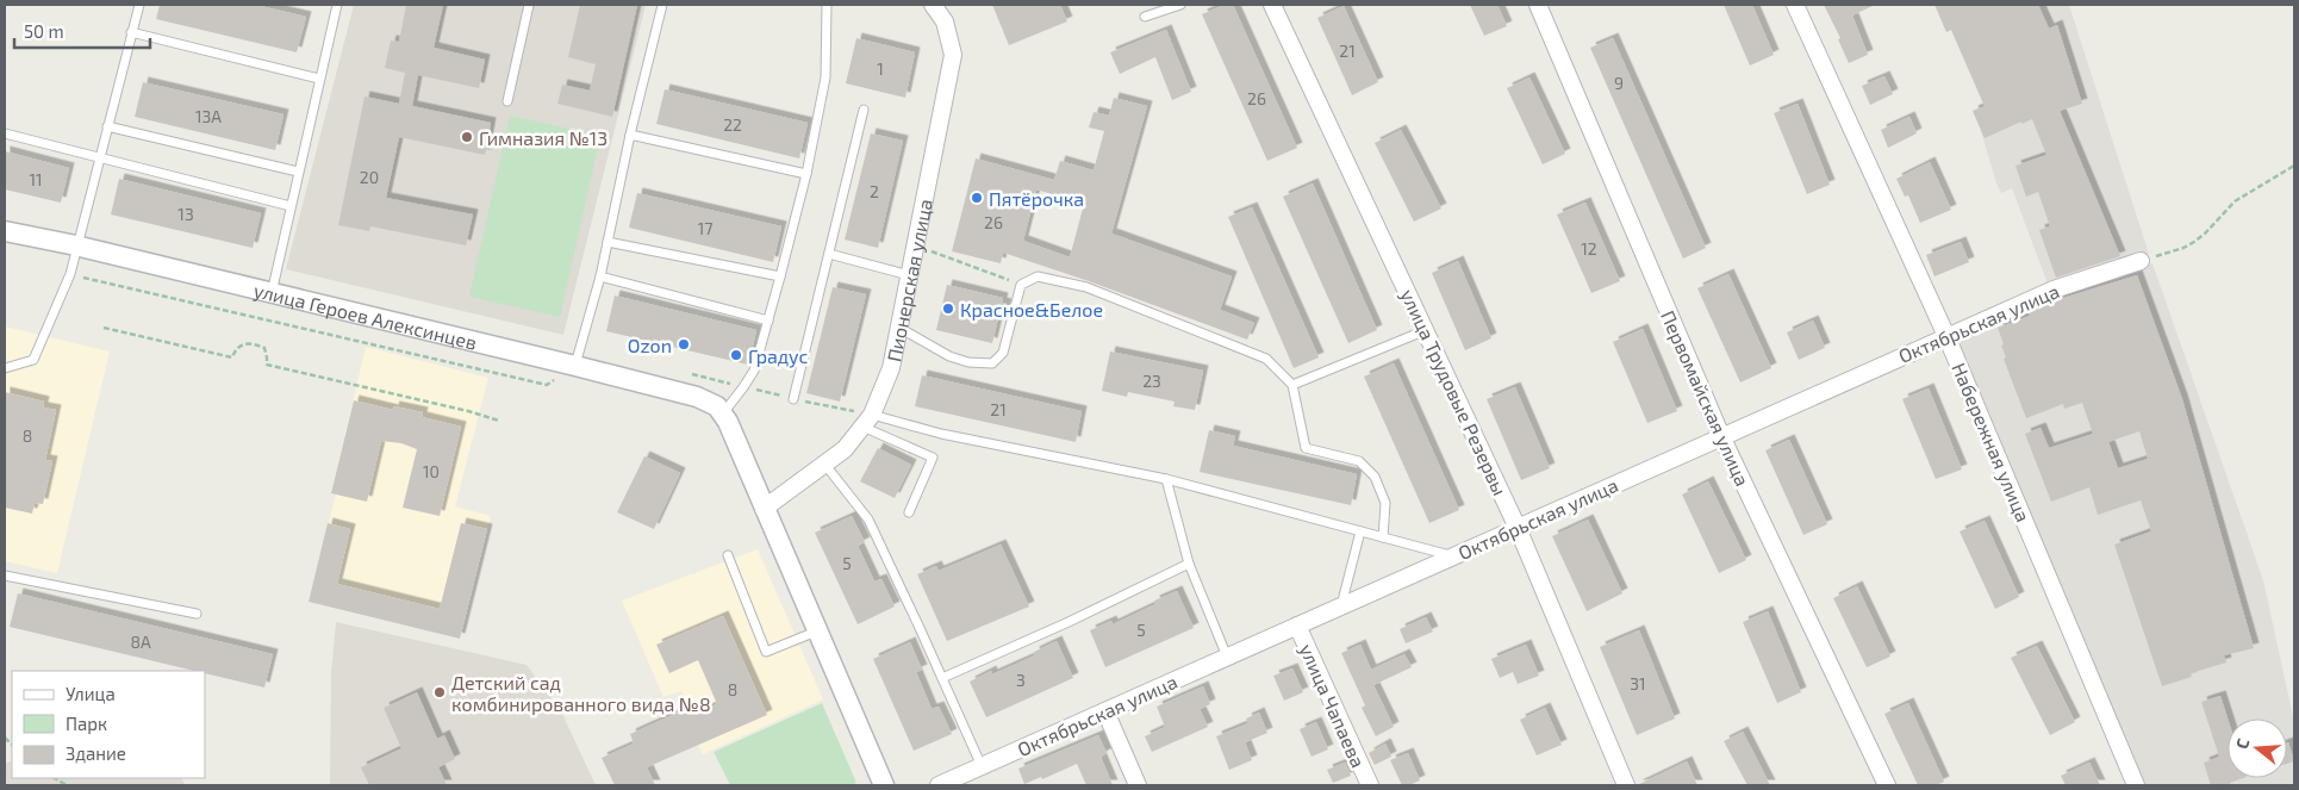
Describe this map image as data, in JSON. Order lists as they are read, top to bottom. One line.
{"streets":{"street":["Пионерская улица","улица Героев Алексинцев","Октябрьская улица","улица Трудовые Резервы","Первомайская улица","Набережная улица","улица Чапаева"]},"crossings":[["Октябрьская улица","улица Трудовые Резервы"],["Октябрьская улица","Первомайская улица"],["Октябрьская улица","Набережная улица"],["Октябрьская улица","улица Чапаева"]],"places":["Гимназия №13","Пятёрочка","Красное&Белое","Ozon","Градус","Детский сад комбинированного вида №8"],"house_numbers":["21","1","9","26","13А","22","20","11","2","13","26","17","12","23","21","8","10","5","5","8А","3","31","8"],"legend":["Улица","Парк","Здание"],"scale_bar":"50 m","north":"left"}
